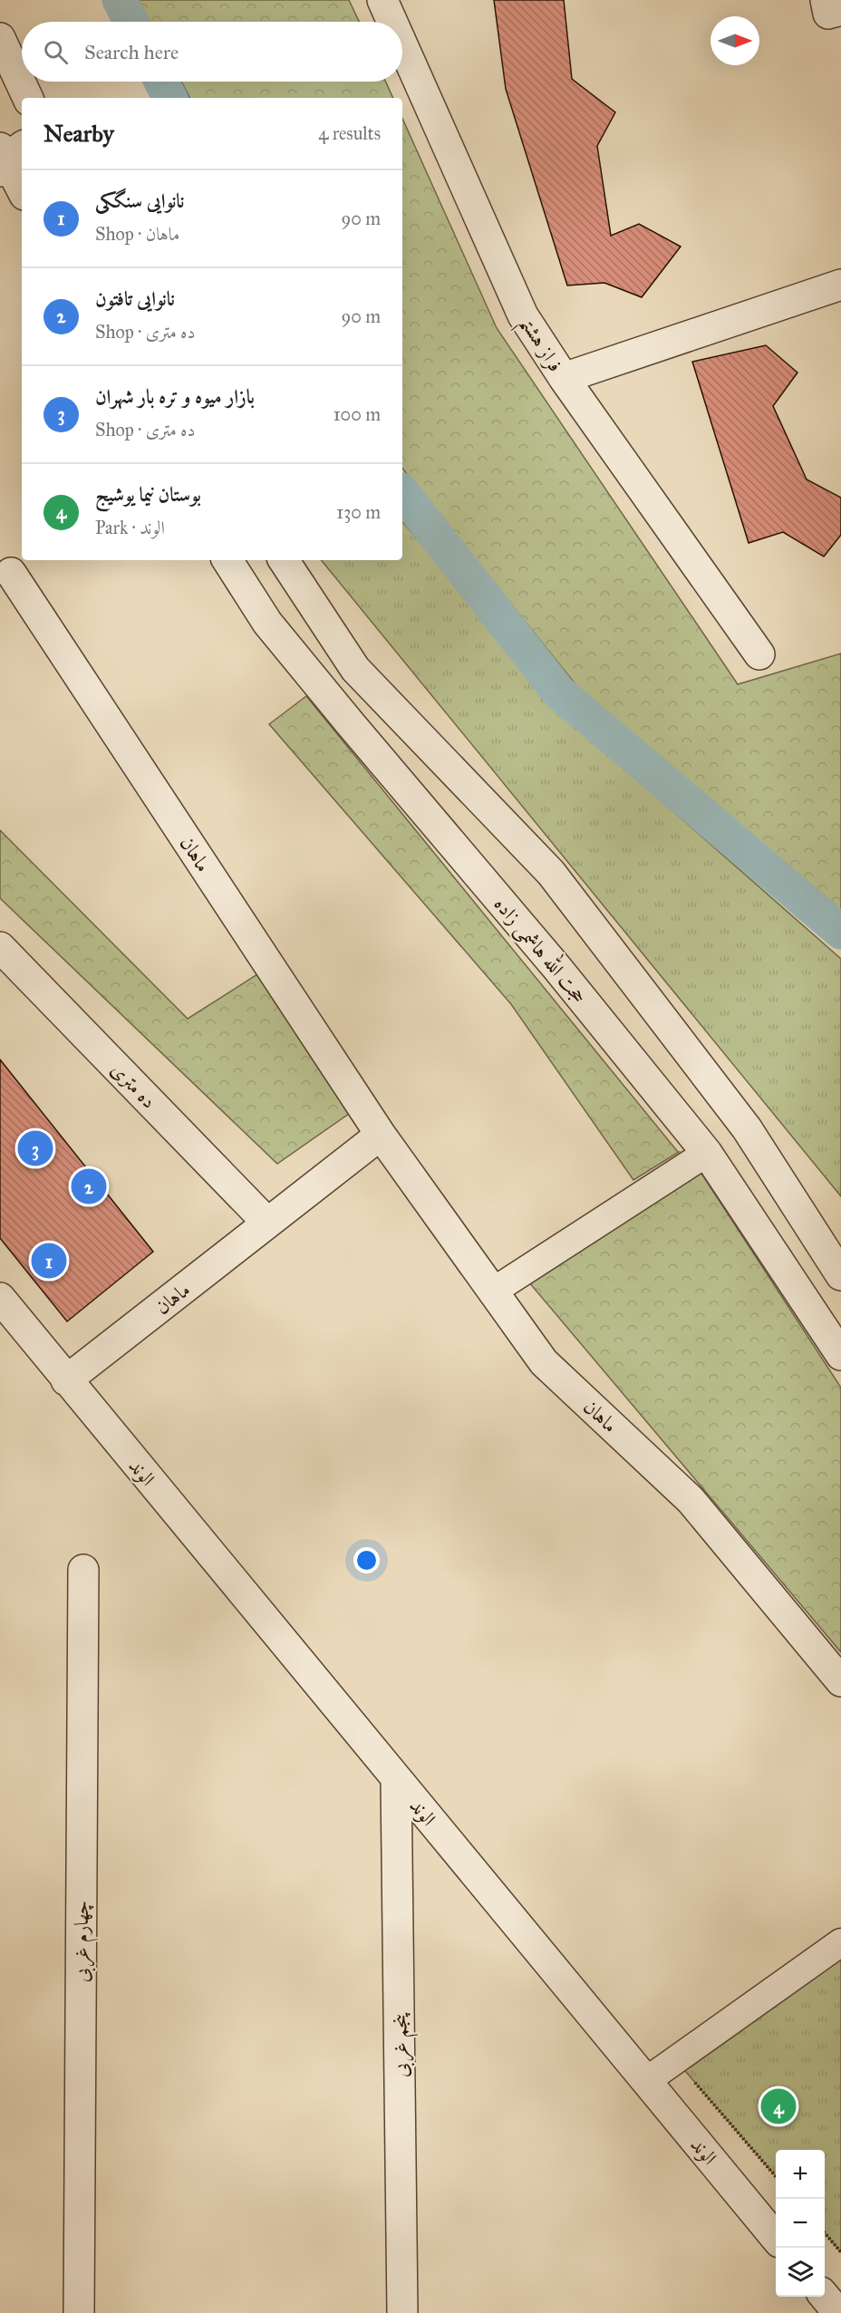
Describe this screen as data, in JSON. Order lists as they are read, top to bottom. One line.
{"streets":{"street":["فراز هشتم","ماهان","حجت الله هاشمی زاده","ده متری","الوند","چهارم غربی","پنجم غربی"]},"crossings":[["ماهان","ده متری"],["ماهان","الوند"],["الوند","پنجم غربی"]],"north":"right","page":{"search":"Search here","heading":["Nearby","4 results"],"list":[{"mark":"1","name":"نانوایی سنگکی","note":"Shop · ماهان","value":"90 m"},{"mark":"2","name":"نانوایی تافتون","note":"Shop · ده متری","value":"90 m"},{"mark":"3","name":"بازار میوه و تره بار شهران","note":"Shop · ده متری","value":"100 m"},{"mark":"4","name":"بوستان نیما یوشیج","note":"Park · الوند","value":"130 m"}],"pins":["3","2","1","4"],"map_buttons":["+","−"]}}
